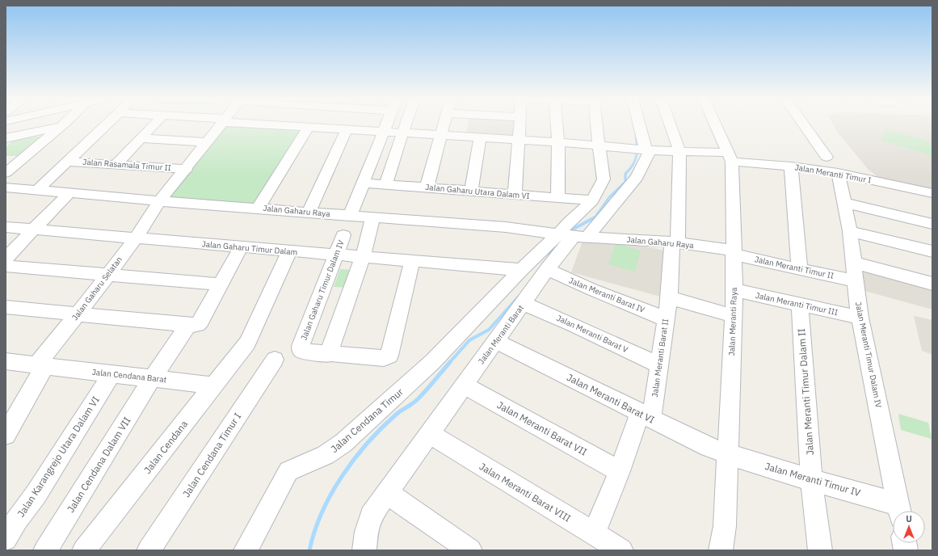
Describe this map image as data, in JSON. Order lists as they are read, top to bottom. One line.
{"streets":{"street":["Jalan Rasamala Timur II","Jalan Meranti Timur I","Jalan Gaharu Utara Dalam VI","Jalan Gaharu Raya","Jalan Gaharu Timur Dalam","Jalan Meranti Timur II","Jalan Gaharu Selatan","Jalan Gaharu Timur Dalam IV","Jalan Meranti Barat IV","Jalan Meranti Timur III","Jalan Meranti Raya","Jalan Meranti Barat V","Jalan Meranti Barat","Jalan Meranti Timur Dalam IV","Jalan Meranti Barat II","Jalan Cendana Barat","Jalan Meranti Timur Dalam II","Jalan Meranti Barat VI","Jalan Cendana Timur","Jalan Meranti Barat VII","Jalan Cendana","Jalan Cendana Timur I","Jalan Karangrejo Utara Dalam VI","Jalan Cendana Dalam VII","Jalan Meranti Timur IV","Jalan Meranti Barat VIII"]},"crossings":[["Jalan Rasamala Timur II","Jalan Gaharu Selatan"],["Jalan Meranti Timur I","Jalan Meranti Raya"],["Jalan Meranti Timur I","Jalan Meranti Timur Dalam IV"],["Jalan Meranti Timur I","Jalan Meranti Barat II"],["Jalan Gaharu Raya","Jalan Meranti Timur II"],["Jalan Gaharu Raya","Jalan Gaharu Selatan"],["Jalan Gaharu Raya","Jalan Meranti Raya"],["Jalan Gaharu Raya","Jalan Meranti Barat"],["Jalan Gaharu Raya","Jalan Meranti Barat II"],["Jalan Gaharu Timur Dalam","Jalan Gaharu Selatan"],["Jalan Gaharu Timur Dalam","Jalan Gaharu Timur Dalam IV"],["Jalan Gaharu Timur Dalam","Jalan Cendana Timur"],["Jalan Gaharu Timur Dalam","Jalan Cendana"],["Jalan Gaharu Timur Dalam","Jalan Cendana Dalam VII"],["Jalan Meranti Timur II","Jalan Meranti Raya"],["Jalan Meranti Timur II","Jalan Meranti Timur Dalam IV"],["Jalan Gaharu Selatan","Jalan Cendana Barat"],["Jalan Meranti Barat IV","Jalan Meranti Barat"],["Jalan Meranti Barat IV","Jalan Meranti Barat II"],["Jalan Meranti Timur III","Jalan Meranti Raya"],["Jalan Meranti Timur III","Jalan Meranti Timur Dalam IV"],["Jalan Meranti Timur III","Jalan Meranti Timur Dalam II"],["Jalan Meranti Raya","Jalan Meranti Barat VI"],["Jalan Meranti Raya","Jalan Meranti Timur IV"],["Jalan Meranti Barat V","Jalan Meranti Barat"],["Jalan Meranti Barat V","Jalan Meranti Barat II"],["Jalan Meranti Barat","Jalan Meranti Barat VI"],["Jalan Meranti Barat","Jalan Meranti Barat VII"],["Jalan Meranti Barat","Jalan Meranti Barat VIII"],["Jalan Meranti Timur Dalam IV","Jalan Meranti Timur IV"],["Jalan Meranti Barat II","Jalan Meranti Barat VI"],["Jalan Meranti Barat II","Jalan Meranti Barat VII"],["Jalan Meranti Barat II","Jalan Meranti Barat VIII"],["Jalan Cendana Barat","Jalan Cendana"],["Jalan Cendana Barat","Jalan Karangrejo Utara Dalam VI"],["Jalan Cendana Barat","Jalan Cendana Dalam VII"],["Jalan Meranti Timur Dalam II","Jalan Meranti Timur IV"],["Jalan Meranti Barat VI","Jalan Meranti Timur IV"]],"north":"top"}
